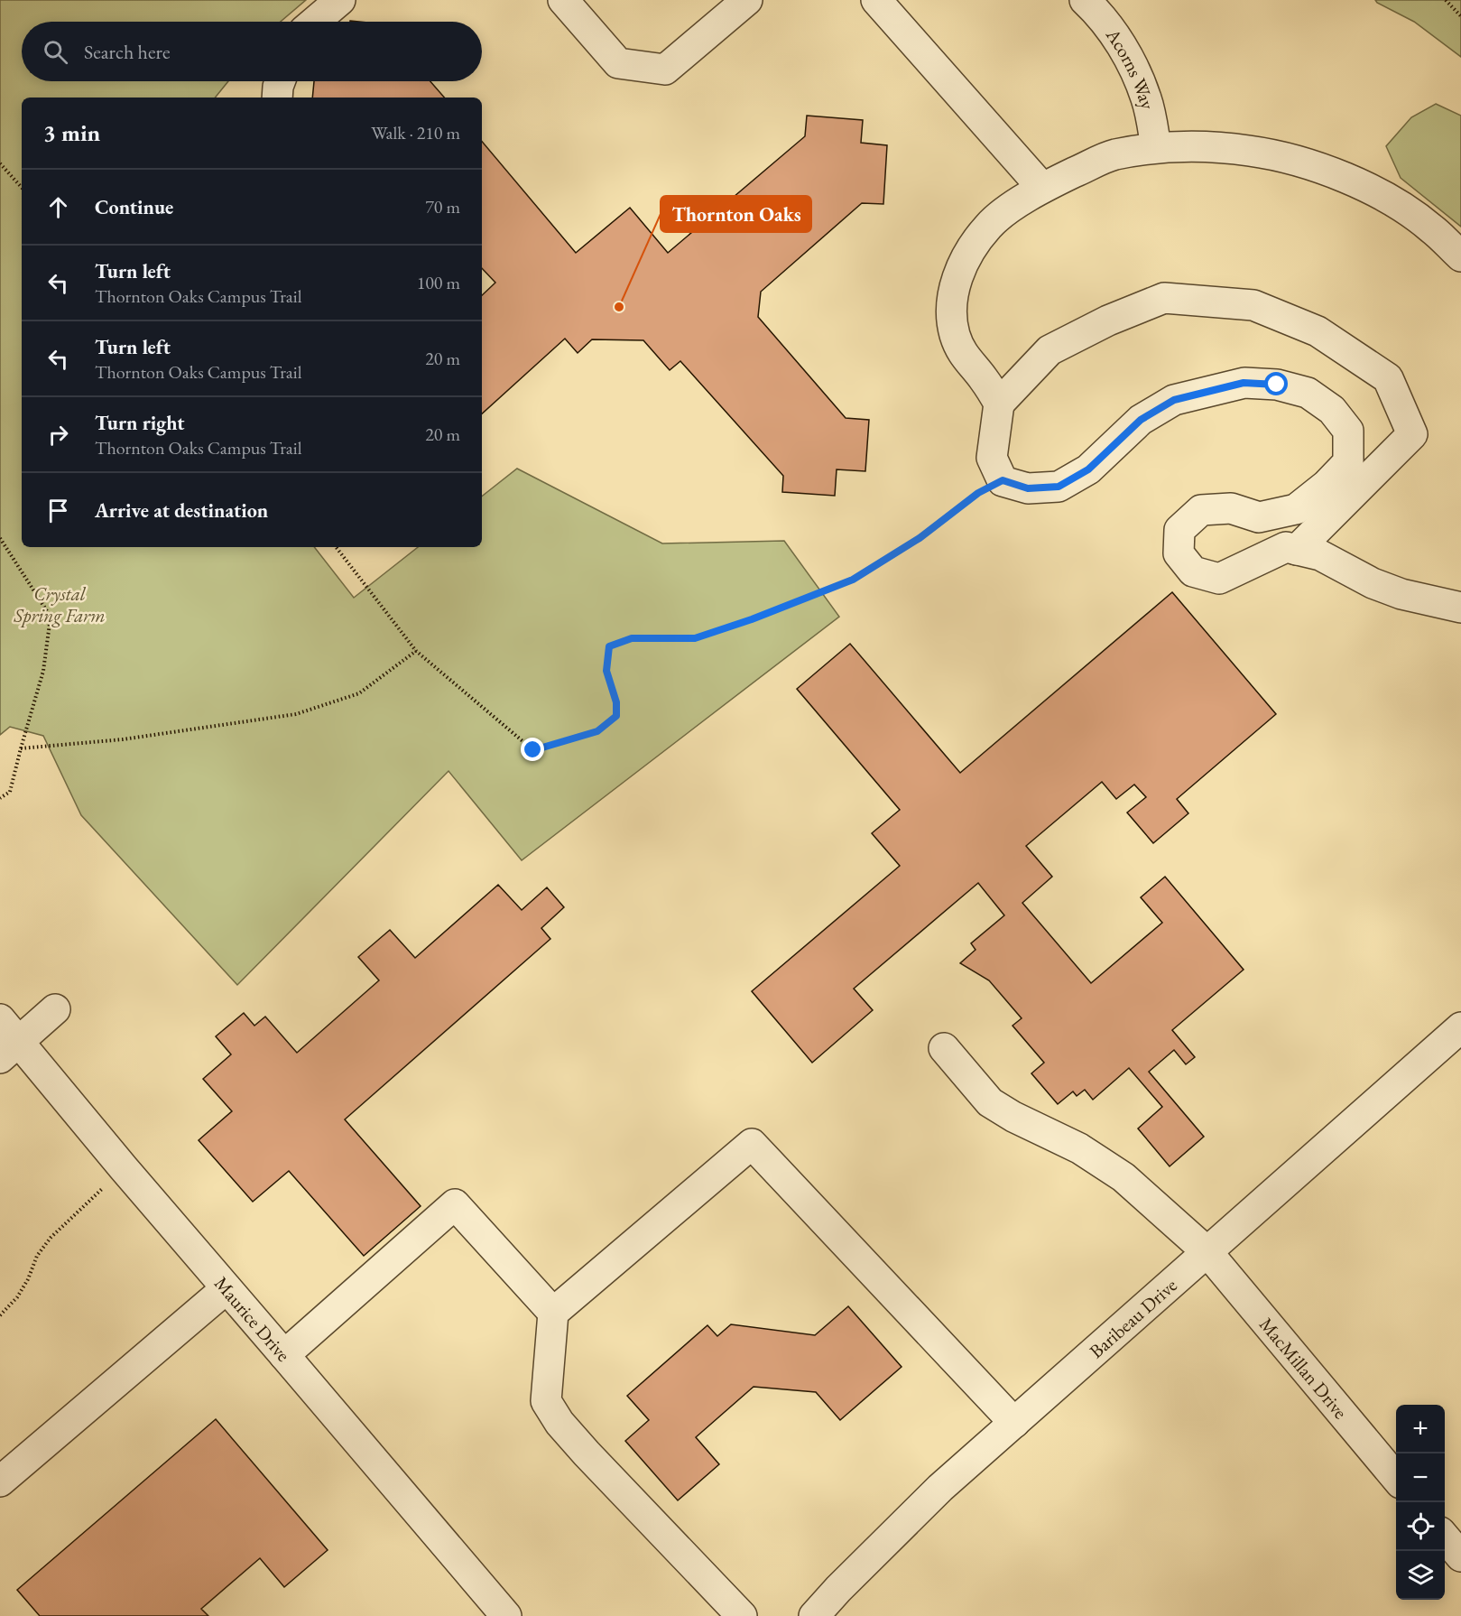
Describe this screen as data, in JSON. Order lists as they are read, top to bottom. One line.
{"streets":{"street":["Acorns Way","Baribeau Drive","Maurice Drive","MacMillan Drive"]},"crossings":[["Baribeau Drive","MacMillan Drive"]],"parks":["Crystal Spring Farm"],"places":["Thornton Oaks"],"page":{"search":"Search here","heading":["3 min","Walk · 210 m"],"list":[["Continue","70 m"],["Turn left","Thornton Oaks Campus Trail","100 m"],["Turn left","Thornton Oaks Campus Trail","20 m"],["Turn right","Thornton Oaks Campus Trail","20 m"],"Arrive at destination"],"map_buttons":["+","−"]}}
